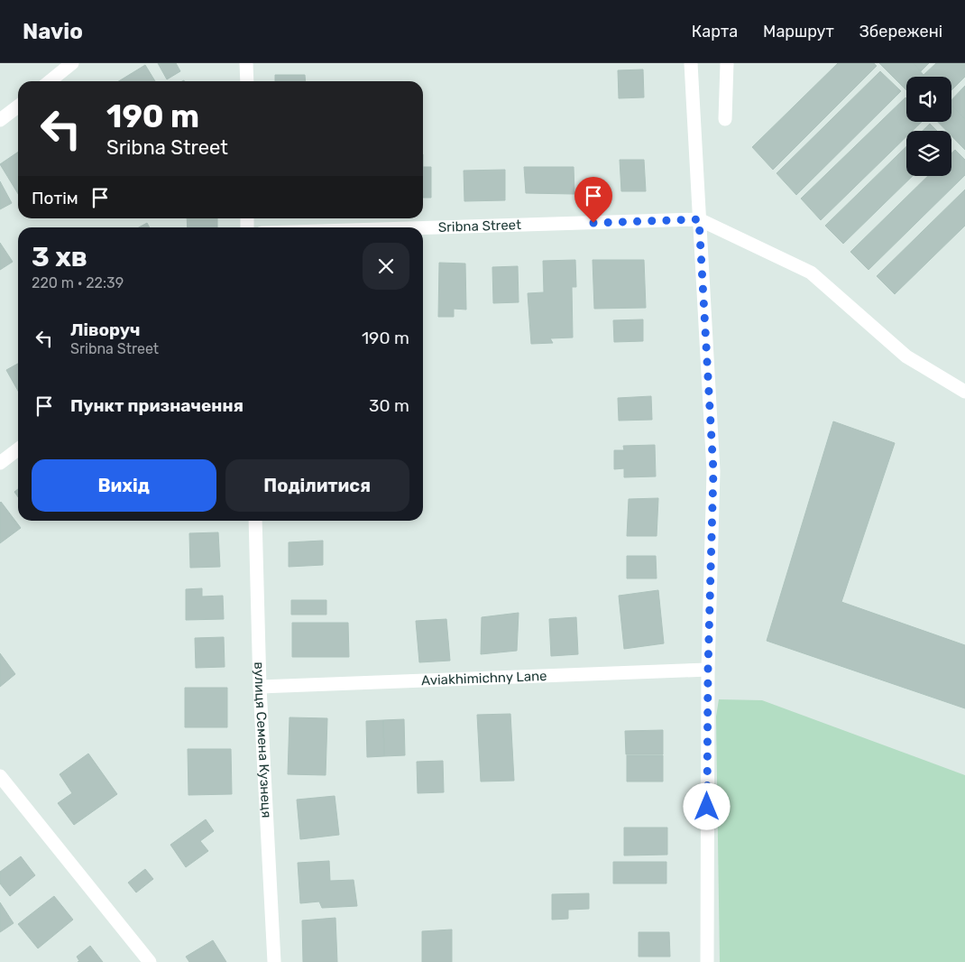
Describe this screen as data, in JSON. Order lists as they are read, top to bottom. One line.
{"streets":{"street":["Sribna Street","Aviakhimichny Lane","вулиця Семена Кузнеця"]},"crossings":[["Aviakhimichny Lane","вулиця Семена Кузнеця"]],"page":{"header":"Navio","nav":["Карта","Маршрут","Збережені"],"turn":["190 m","Sribna Street"],"then":"Потім","heading":["3 хв","220 m · 22:39"],"list":[{"name":"Ліворуч","note":"Sribna Street","value":"190 m"},{"name":"Пункт призначення","value":"30 m"}],"buttons":["Вихід","Поділитися"]}}
